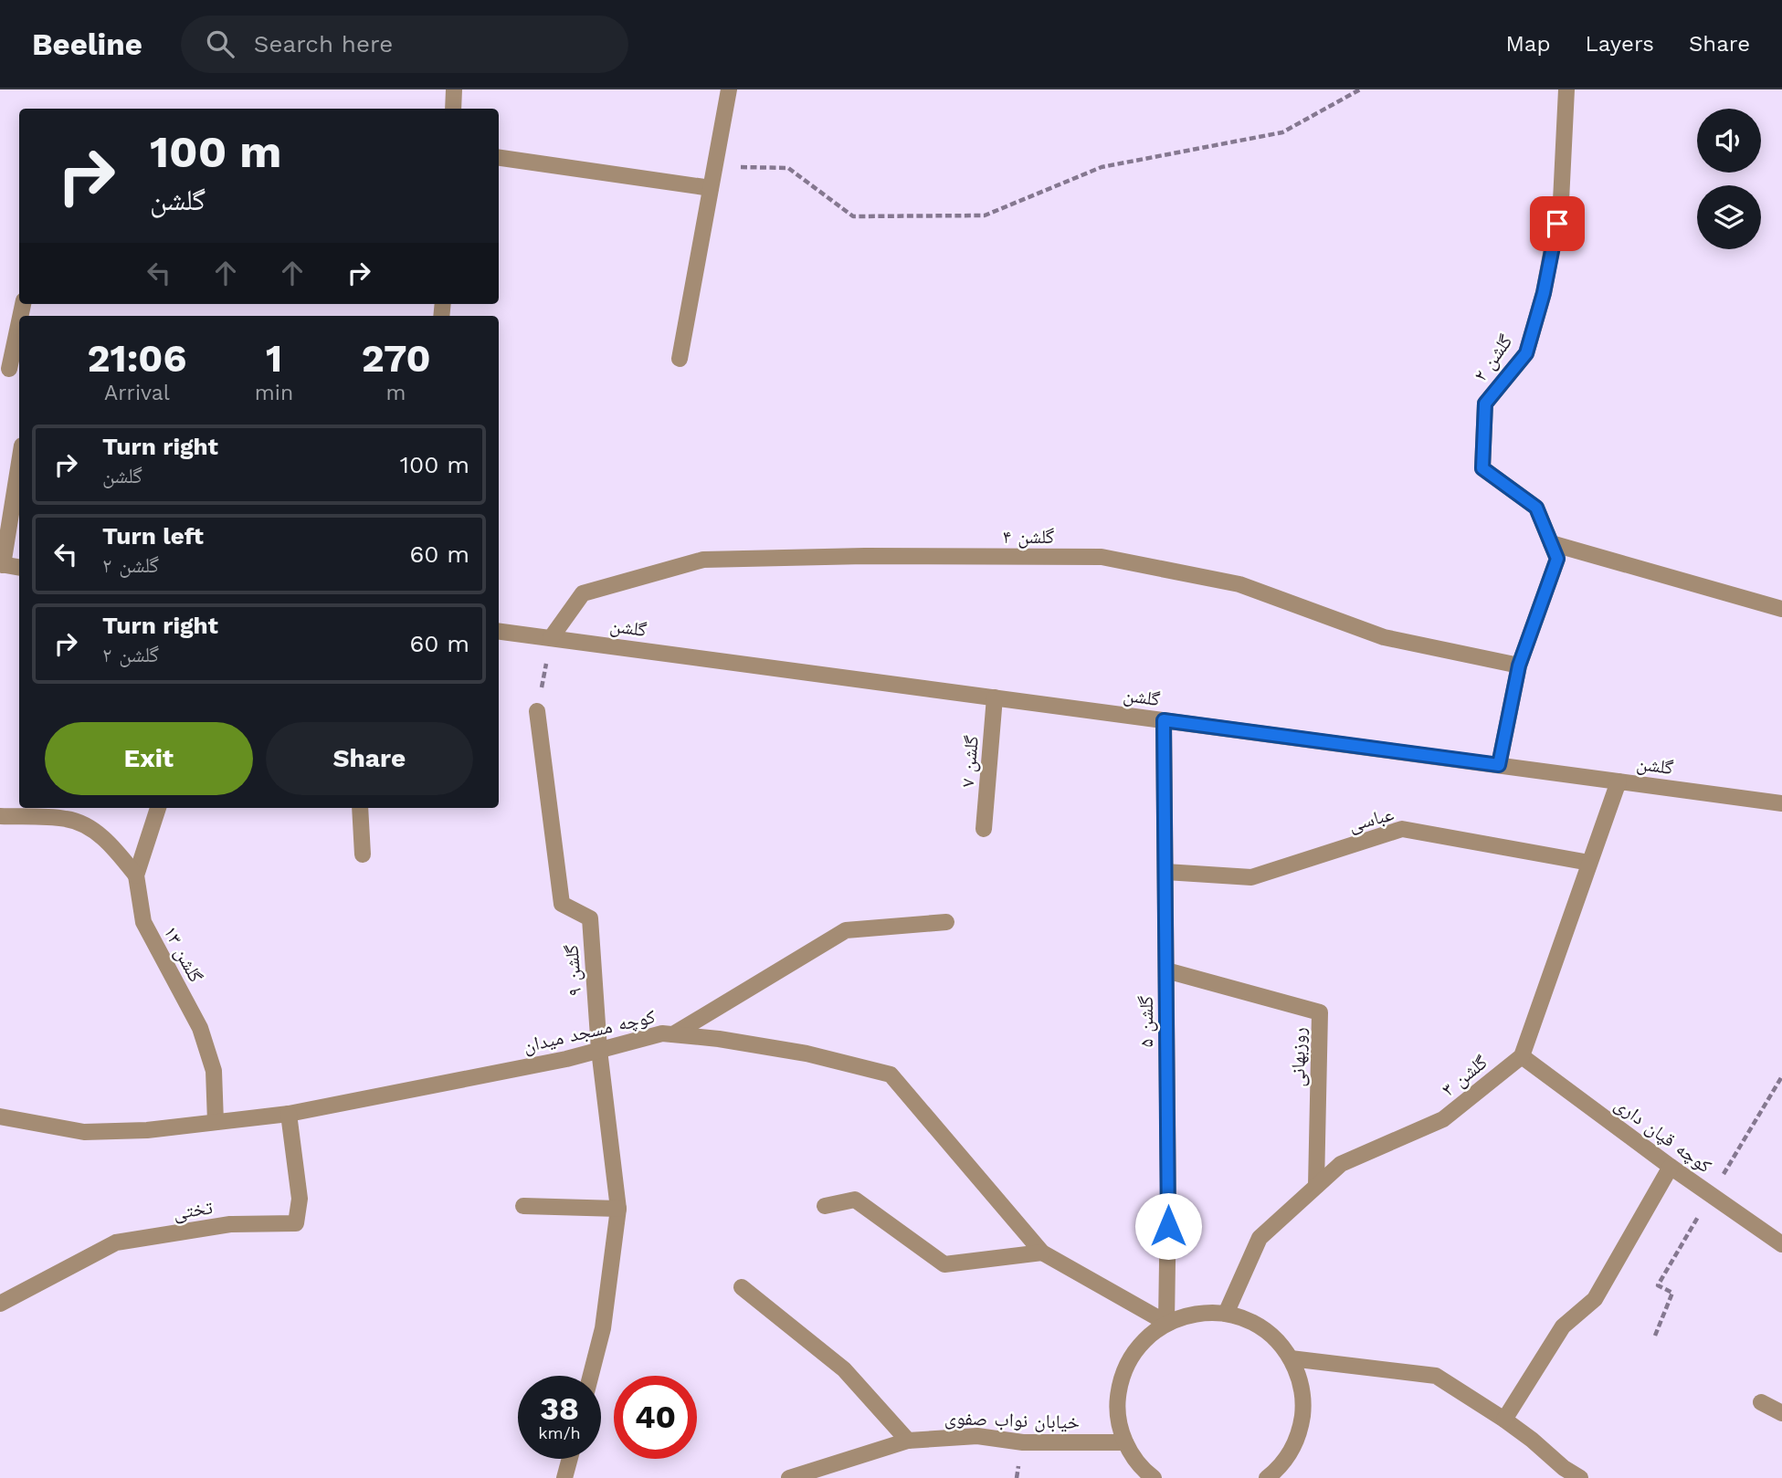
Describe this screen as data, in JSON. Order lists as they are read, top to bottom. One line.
{"streets":{"street":["گلشن ۲","گلشن ۴","گلشن","گلشن ۷","عباسی","گلشن ۱۳","گلشن ۹","گلشن ۵","کوچه مسجد میدان","روزبهانی","گلشن ۳","کوچه قپان داری","تختی","خیابان نواب صفوی"]},"crossings":[["گلشن ۲","گلشن ۴"],["گلشن ۲","گلشن"],["گلشن ۴","گلشن"],["گلشن","گلشن ۷"],["گلشن","گلشن ۵"],["عباسی","گلشن ۵"],["گلشن ۱۳","کوچه مسجد میدان"],["گلشن ۹","کوچه مسجد میدان"],["گلشن ۵","کوچه مسجد میدان"],["گلشن ۵","روزبهانی"],["کوچه مسجد میدان","تختی"],["روزبهانی","گلشن ۳"],["گلشن ۳","کوچه قپان داری"]],"page":{"header":"Beeline","search":"Search here","nav":["Map","Layers","Share"],"turn":["100 m","گلشن"],"eta":["21:06","Arrival","1","min","270","m"],"list":[{"name":"Turn right","note":"گلشن","value":"100 m"},{"name":"Turn left","note":"گلشن ۲","value":"60 m"},{"name":"Turn right","note":"گلشن ۲","value":"60 m"}],"buttons":["Exit","Share"],"speed":"38 km/h","limit":"40"}}
